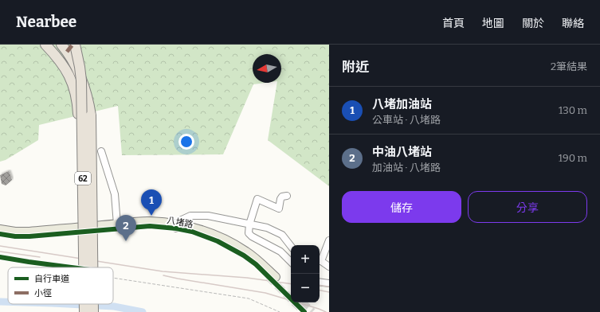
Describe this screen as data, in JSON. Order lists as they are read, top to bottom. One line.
{"streets":{"highway":["62"],"main road":["八堵路"]},"legend":["自行車道","小徑"],"north":"left","page":{"header":"Nearbee","nav":["首頁","地圖","關於","聯絡"],"heading":["附近","2筆結果"],"list":[{"mark":"1","name":"八堵加油站","note":"公車站 · 八堵路","value":"130 m"},{"mark":"2","name":"中油八堵站","note":"加油站 · 八堵路","value":"190 m"}],"buttons":["儲存","分享"],"pins":["1","2"],"map_buttons":["+","−"]}}
